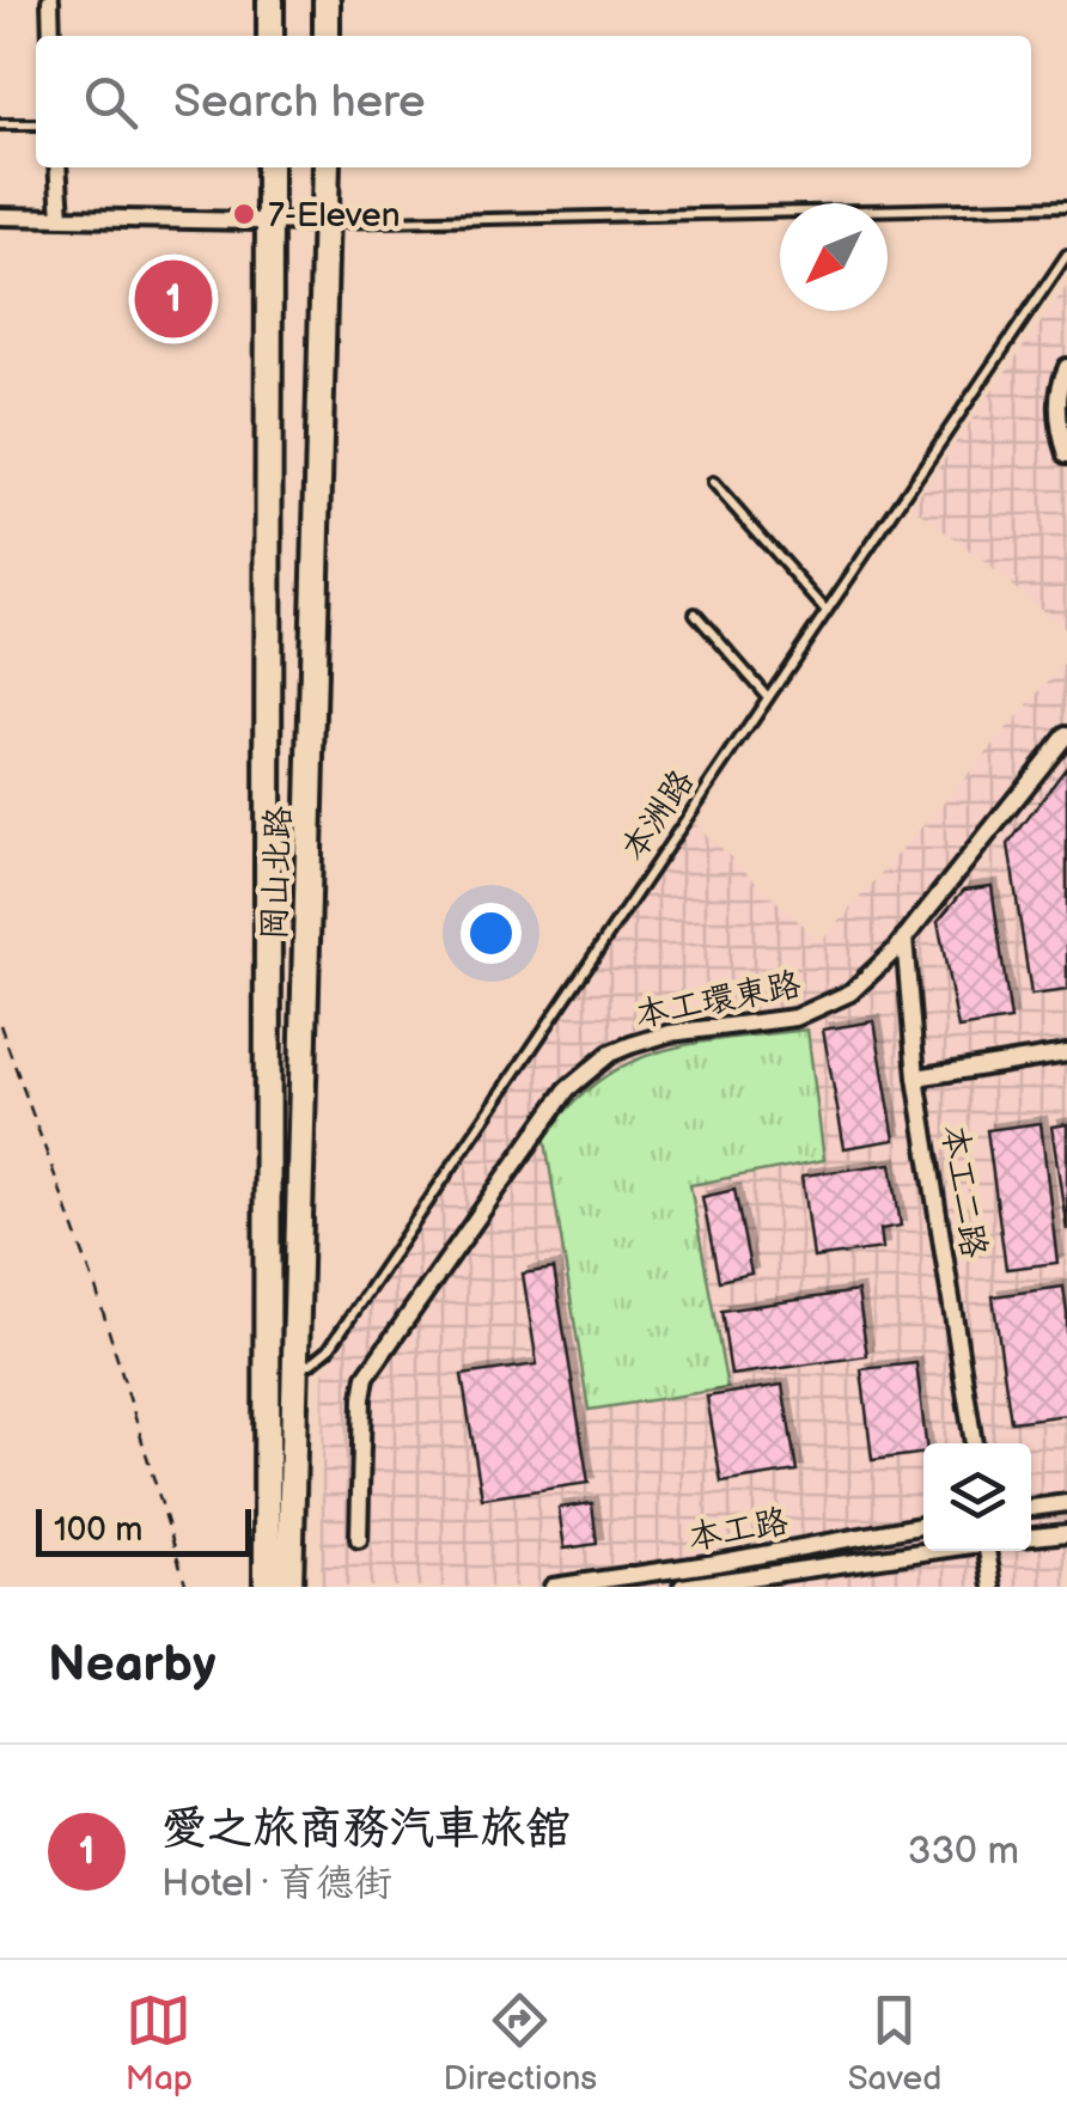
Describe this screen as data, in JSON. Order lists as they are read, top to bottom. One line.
{"streets":{"main road":["岡山北路"],"street":["本工環東路","本工二路","本工路"],"lane":["本洲路"]},"crossings":[["本洲路","岡山北路"],["本工環東路","本工二路"]],"places":["7-Eleven"],"scale_bar":"100 m","north":"bottom left","page":{"search":"Search here","pins":"1","scale":"100 m","heading":"Nearby","list":[{"mark":"1","name":"愛之旅商務汽車旅舘","note":"Hotel · 育德街","value":"330 m"}],"nav":["Map","Directions","Saved"]}}
